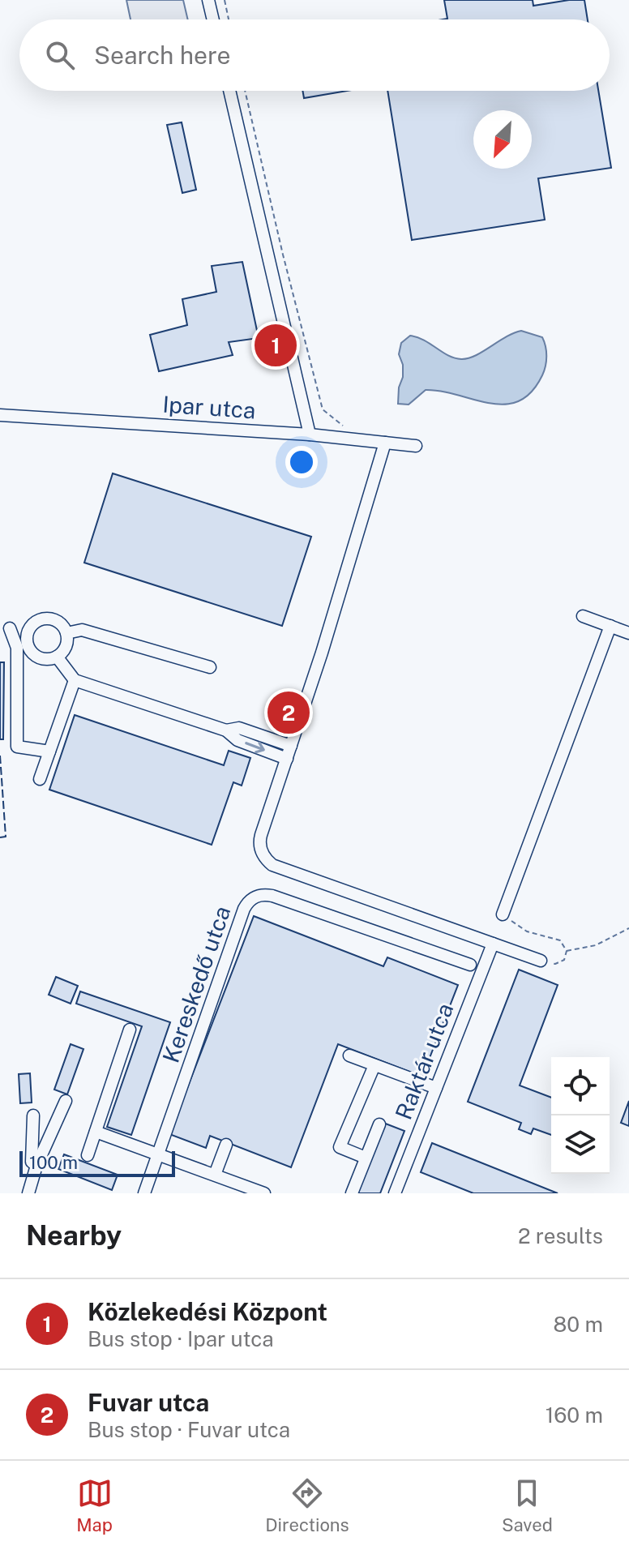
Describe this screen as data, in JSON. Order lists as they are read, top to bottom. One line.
{"streets":{"street":["Ipar utca","Kereskedő utca","Raktár utca"]},"scale_bar":"100 m","north":"bottom left","page":{"search":"Search here","pins":["1","2"],"scale":"100 m","heading":["Nearby","2 results"],"list":[{"mark":"1","name":"Közlekedési Központ","note":"Bus stop · Ipar utca","value":"80 m"},{"mark":"2","name":"Fuvar utca","note":"Bus stop · Fuvar utca","value":"160 m"}],"nav":["Map","Directions","Saved"]}}
